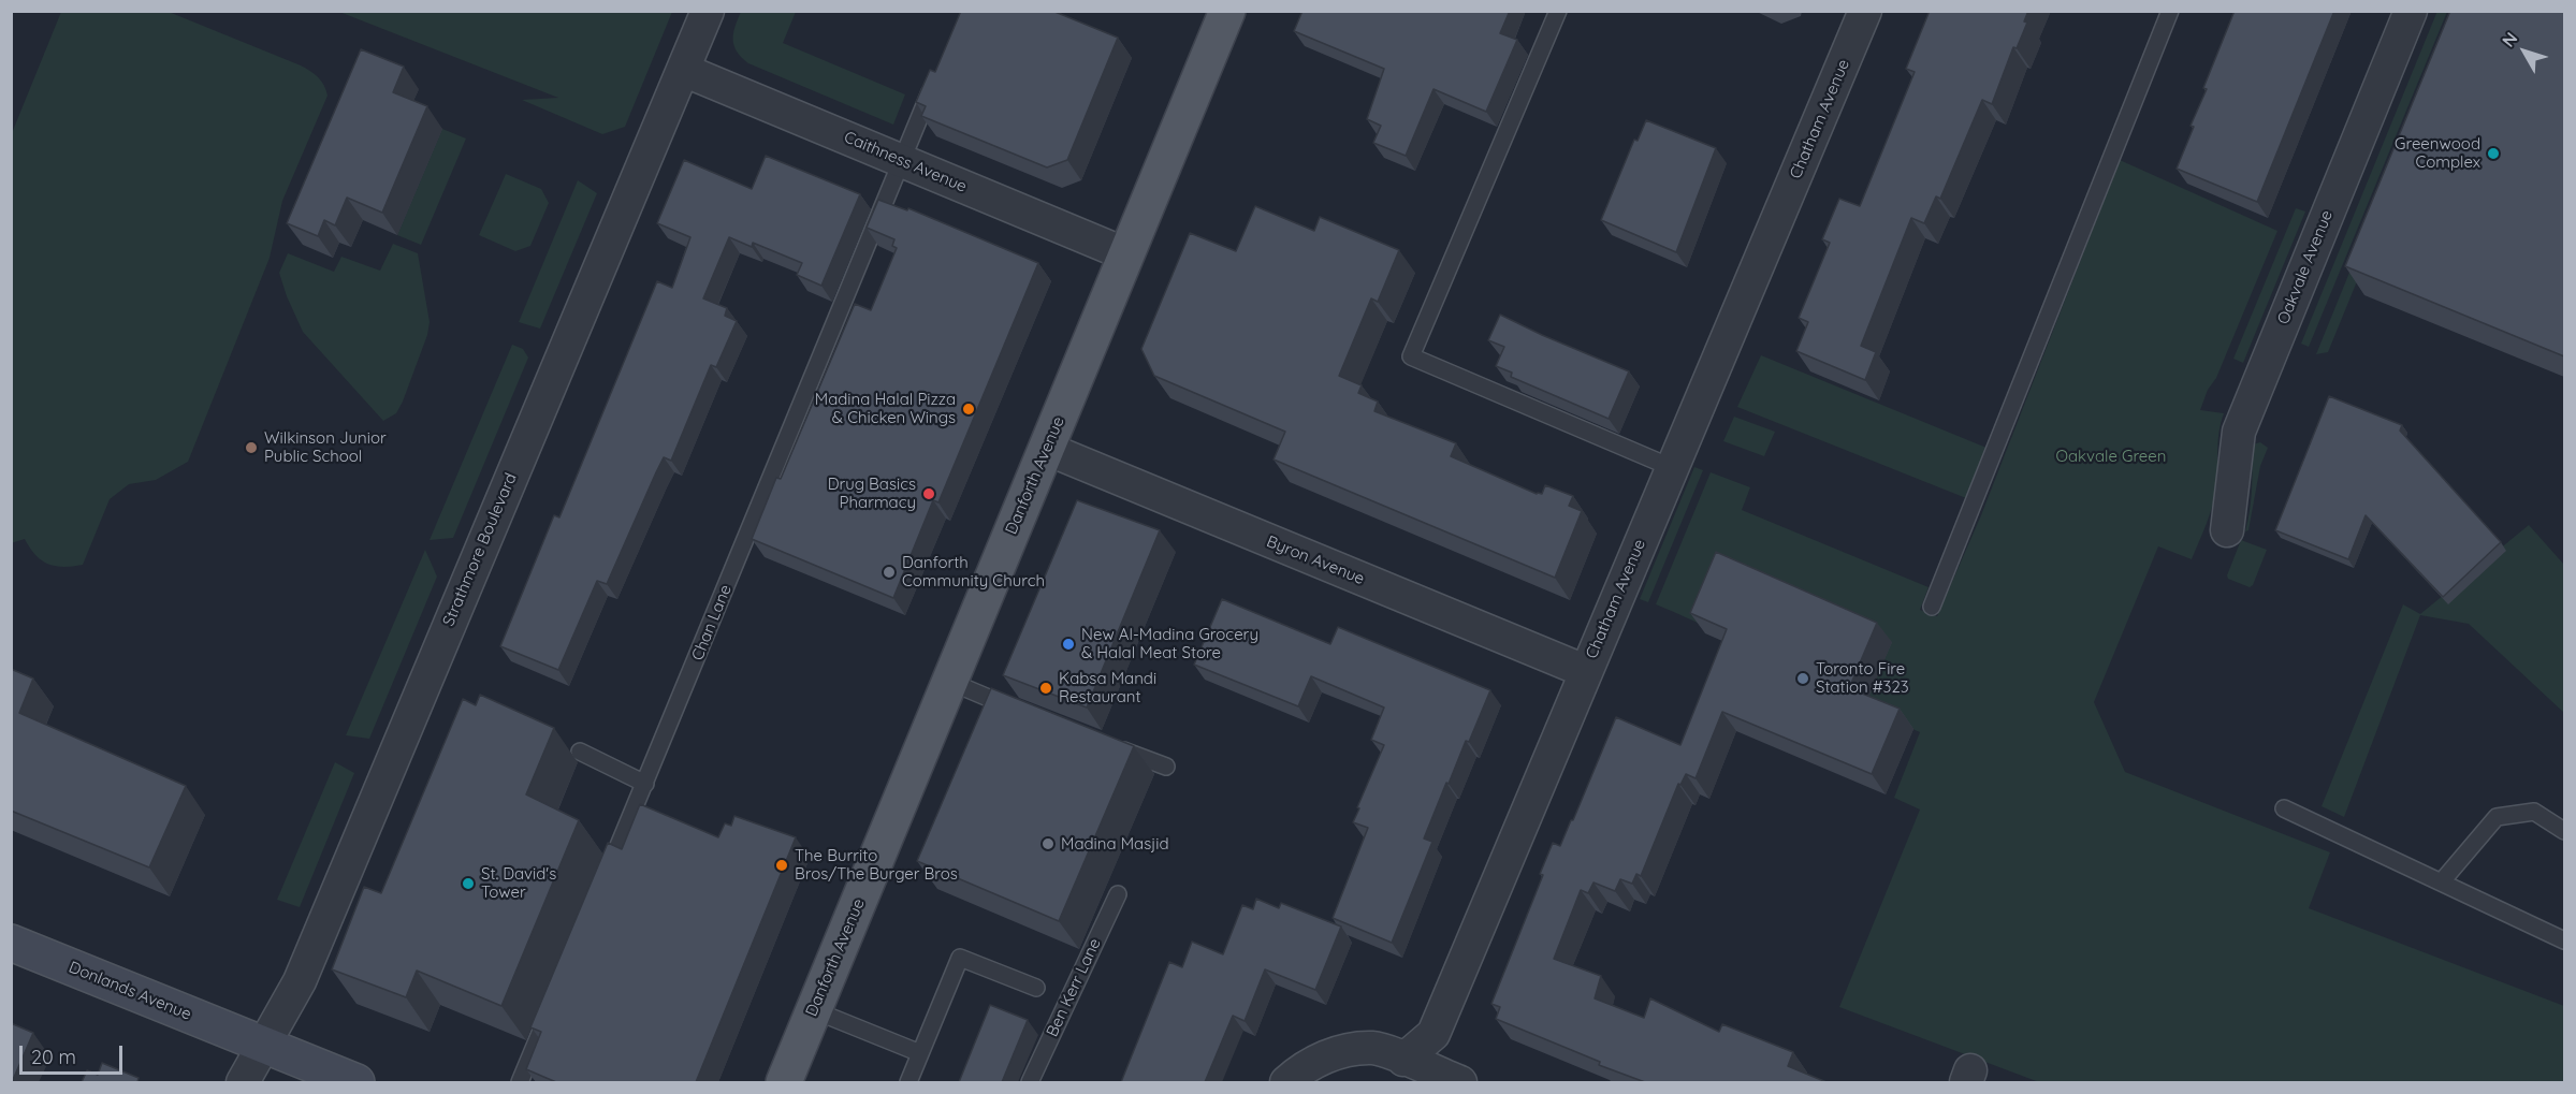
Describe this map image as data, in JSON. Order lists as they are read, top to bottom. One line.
{"streets":{"main road":["Danforth Avenue"],"street":["Chatham Avenue","Caithness Avenue","Oakvale Avenue","Strathmore Boulevard","Byron Avenue","Donlands Avenue"],"lane":["Chan Lane","Ben Kerr Lane"]},"crossings":[["Chatham Avenue","Byron Avenue"],["Caithness Avenue","Danforth Avenue"],["Caithness Avenue","Strathmore Boulevard"],["Caithness Avenue","Chan Lane"],["Danforth Avenue","Byron Avenue"],["Strathmore Boulevard","Donlands Avenue"]],"parks":["Oakvale Green"],"places":["Greenwood Complex","Madina Halal Pizza & Chicken Wings","Wilkinson Junior Public School","Drug Basics Pharmacy","Danforth Community Church","New Al-Madina Grocery & Halal Meat Store","Toronto Fire Station #323","Kabsa Mandi Restaurant","Madina Masjid","The Burrito Bros/The Burger Bros","St. David's Tower"],"scale_bar":"20 m","north":"top left"}
